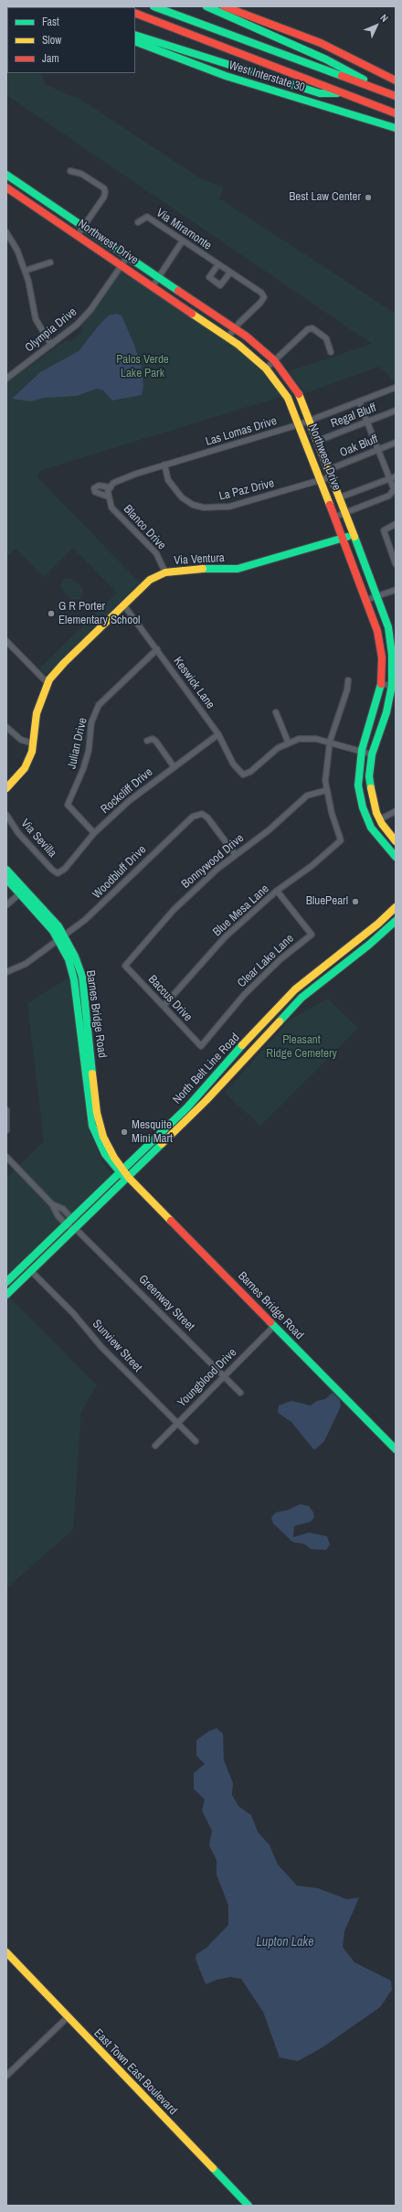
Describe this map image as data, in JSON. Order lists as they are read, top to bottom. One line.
{"streets":{"main road":["West Interstate 30","Northwest Drive","Via Ventura","Barnes Bridge Road","North Belt Line Road","East Town East Boulevard"],"street":["Via Miramonte","Olympia Drive","Regal Bluff","Las Lomas Drive","Oak Bluff","La Paz Drive","Blanco Drive","Keswick Lane","Julian Drive","Rockcliff Drive","Via Sevilla","Bonnywood Drive","Woodbluff Drive","Blue Mesa Lane","Clear Lake Lane","Baccus Drive","Greenway Street","Sunview Street","Youngblood Drive"]},"crossings":[["Via Miramonte","Northwest Drive"],["Northwest Drive","Olympia Drive"],["Northwest Drive","Regal Bluff"],["Northwest Drive","Las Lomas Drive"],["Northwest Drive","Oak Bluff"],["Northwest Drive","La Paz Drive"],["Northwest Drive","Via Ventura"],["Las Lomas Drive","La Paz Drive"],["Blanco Drive","Via Ventura"],["Via Ventura","Keswick Lane"],["Keswick Lane","Julian Drive"],["Keswick Lane","Rockcliff Drive"],["Julian Drive","Rockcliff Drive"],["Rockcliff Drive","Via Sevilla"],["Bonnywood Drive","Woodbluff Drive"],["Bonnywood Drive","Blue Mesa Lane"],["Bonnywood Drive","Baccus Drive"],["Woodbluff Drive","Barnes Bridge Road"],["Blue Mesa Lane","Clear Lake Lane"],["Blue Mesa Lane","Baccus Drive"],["Clear Lake Lane","Baccus Drive"],["Barnes Bridge Road","North Belt Line Road"],["Barnes Bridge Road","Youngblood Drive"],["North Belt Line Road","Greenway Street"],["North Belt Line Road","Sunview Street"],["Greenway Street","Youngblood Drive"],["Sunview Street","Youngblood Drive"]],"water":["Lupton Lake"],"parks":["Palos Verde Lake Park","Pleasant Ridge Cemetery"],"places":["Best Law Center","G R Porter Elementary School","BluePearl","Mesquite Mini Mart"],"legend":["Fast","Slow","Jam"],"north":"top right"}
